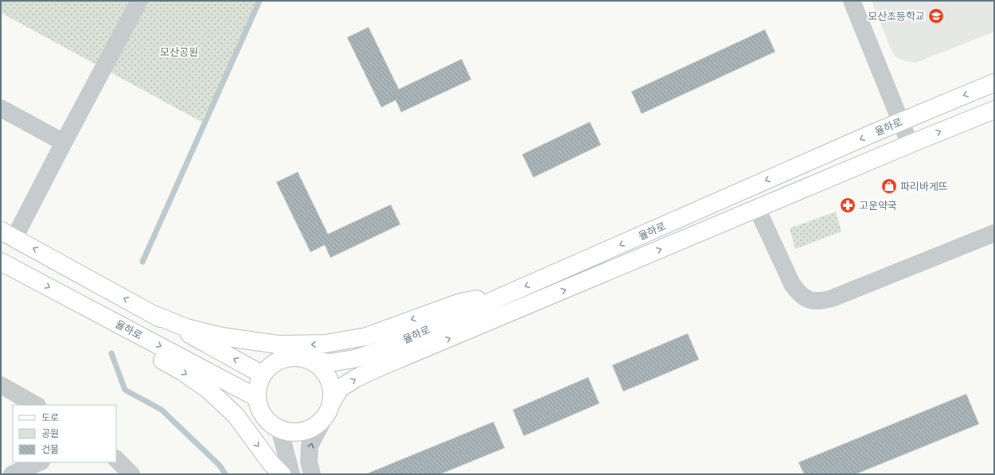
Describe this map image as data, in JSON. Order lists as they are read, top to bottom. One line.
{"streets":{"main road":["율하로"]},"parks":["모산공원"],"places":{"school or university":["모산초등학교"],"shop":["파리바게뜨"],"pharmacy":["고운약국"]},"legend":["도로","공원","건물"]}
